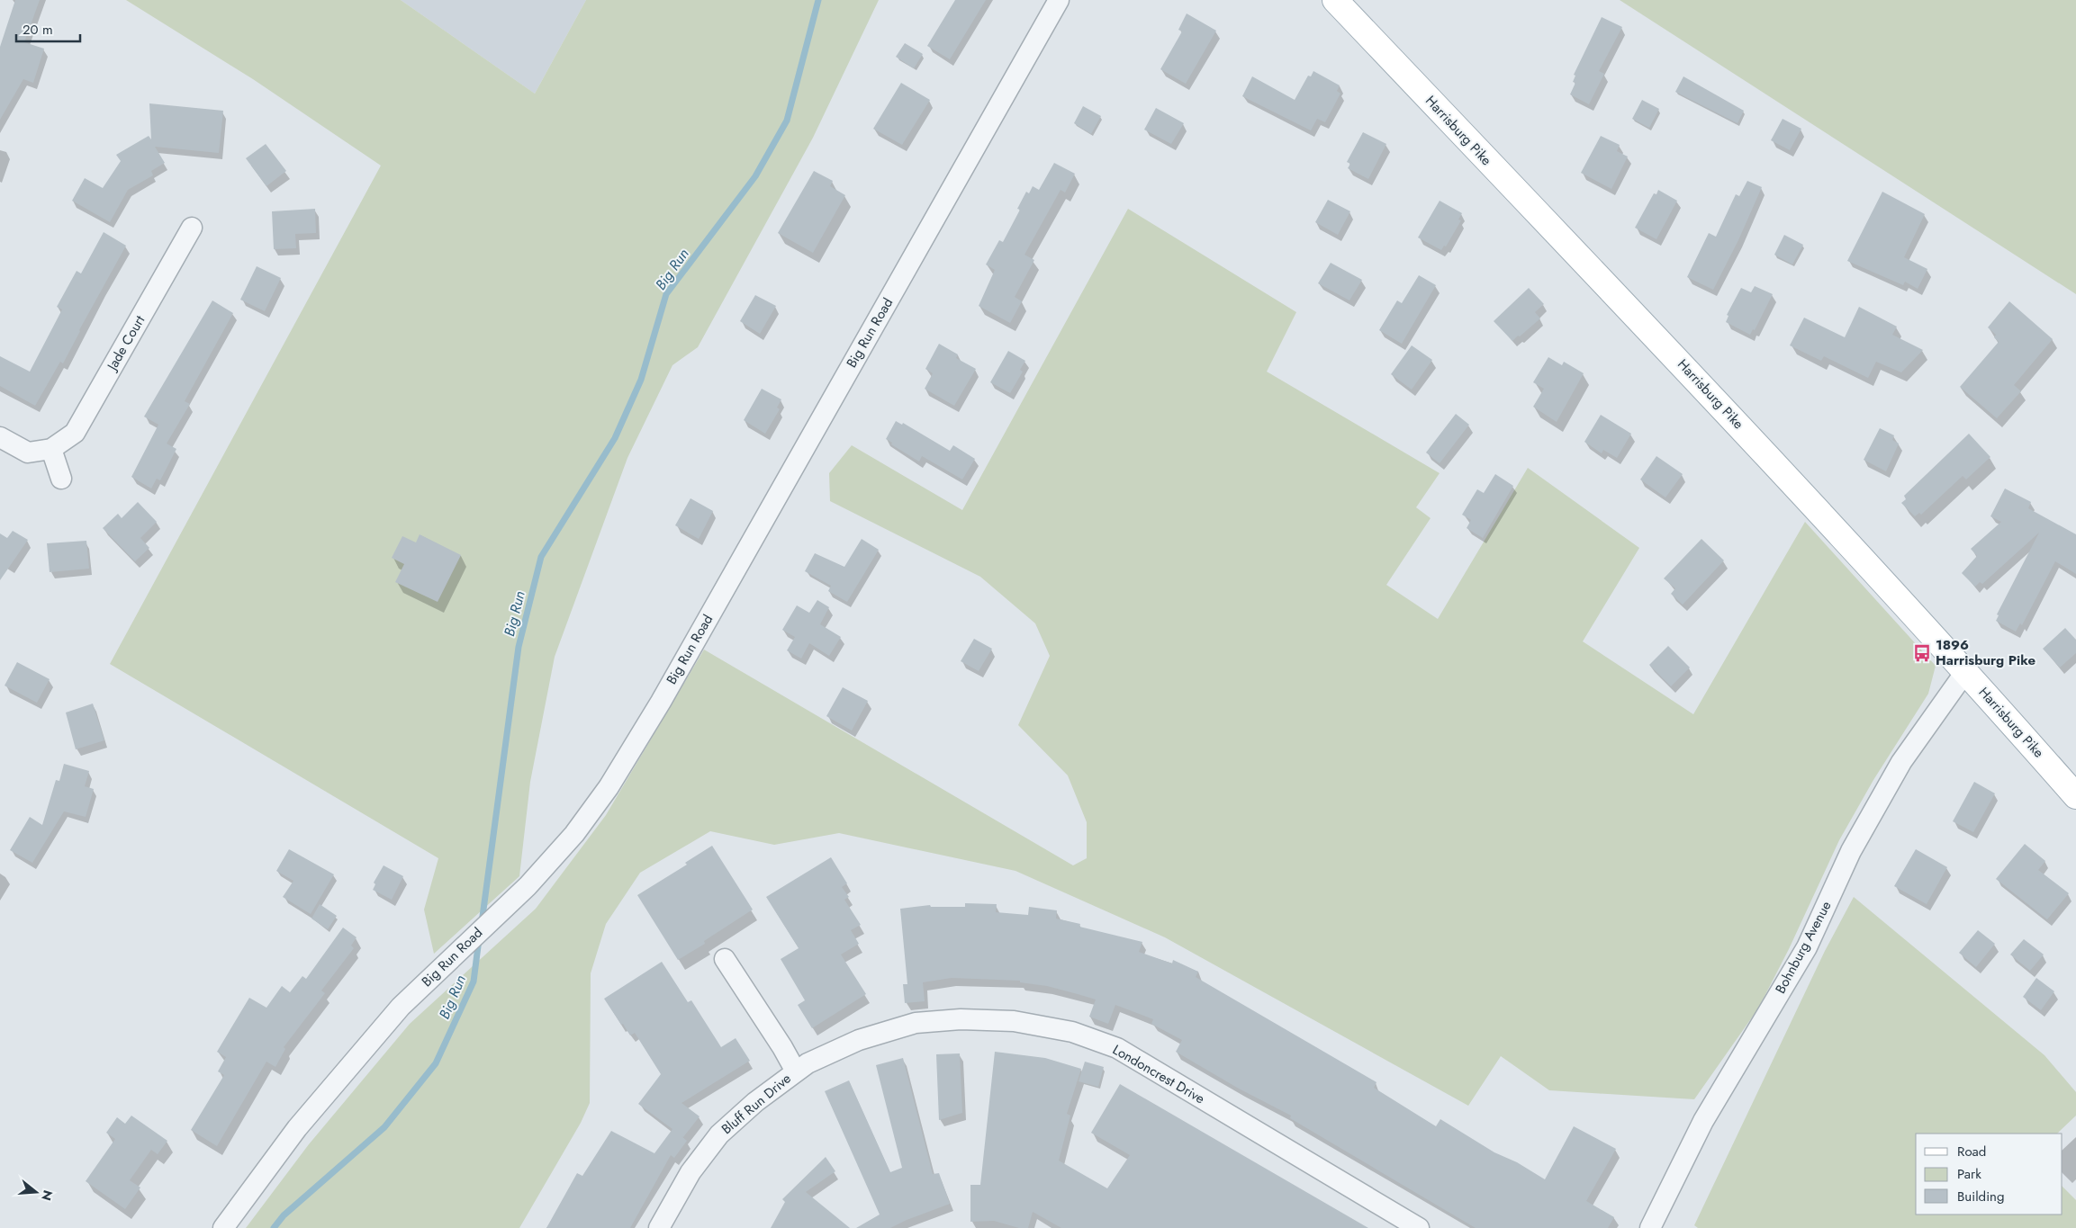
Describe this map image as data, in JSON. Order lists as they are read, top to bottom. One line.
{"streets":{"main road":["Harrisburg Pike"],"street":["Big Run Road","Jade Court","Bohnburg Avenue","Londoncrest Drive","Bluff Run Drive"]},"crossings":[["Harrisburg Pike","Bohnburg Avenue"],["Londoncrest Drive","Bluff Run Drive"]],"water":["Big Run"],"places":{"bus stop":["1896 Harrisburg Pike"]},"legend":["Road","Park","Building"],"scale_bar":"20 m","north":"right"}
